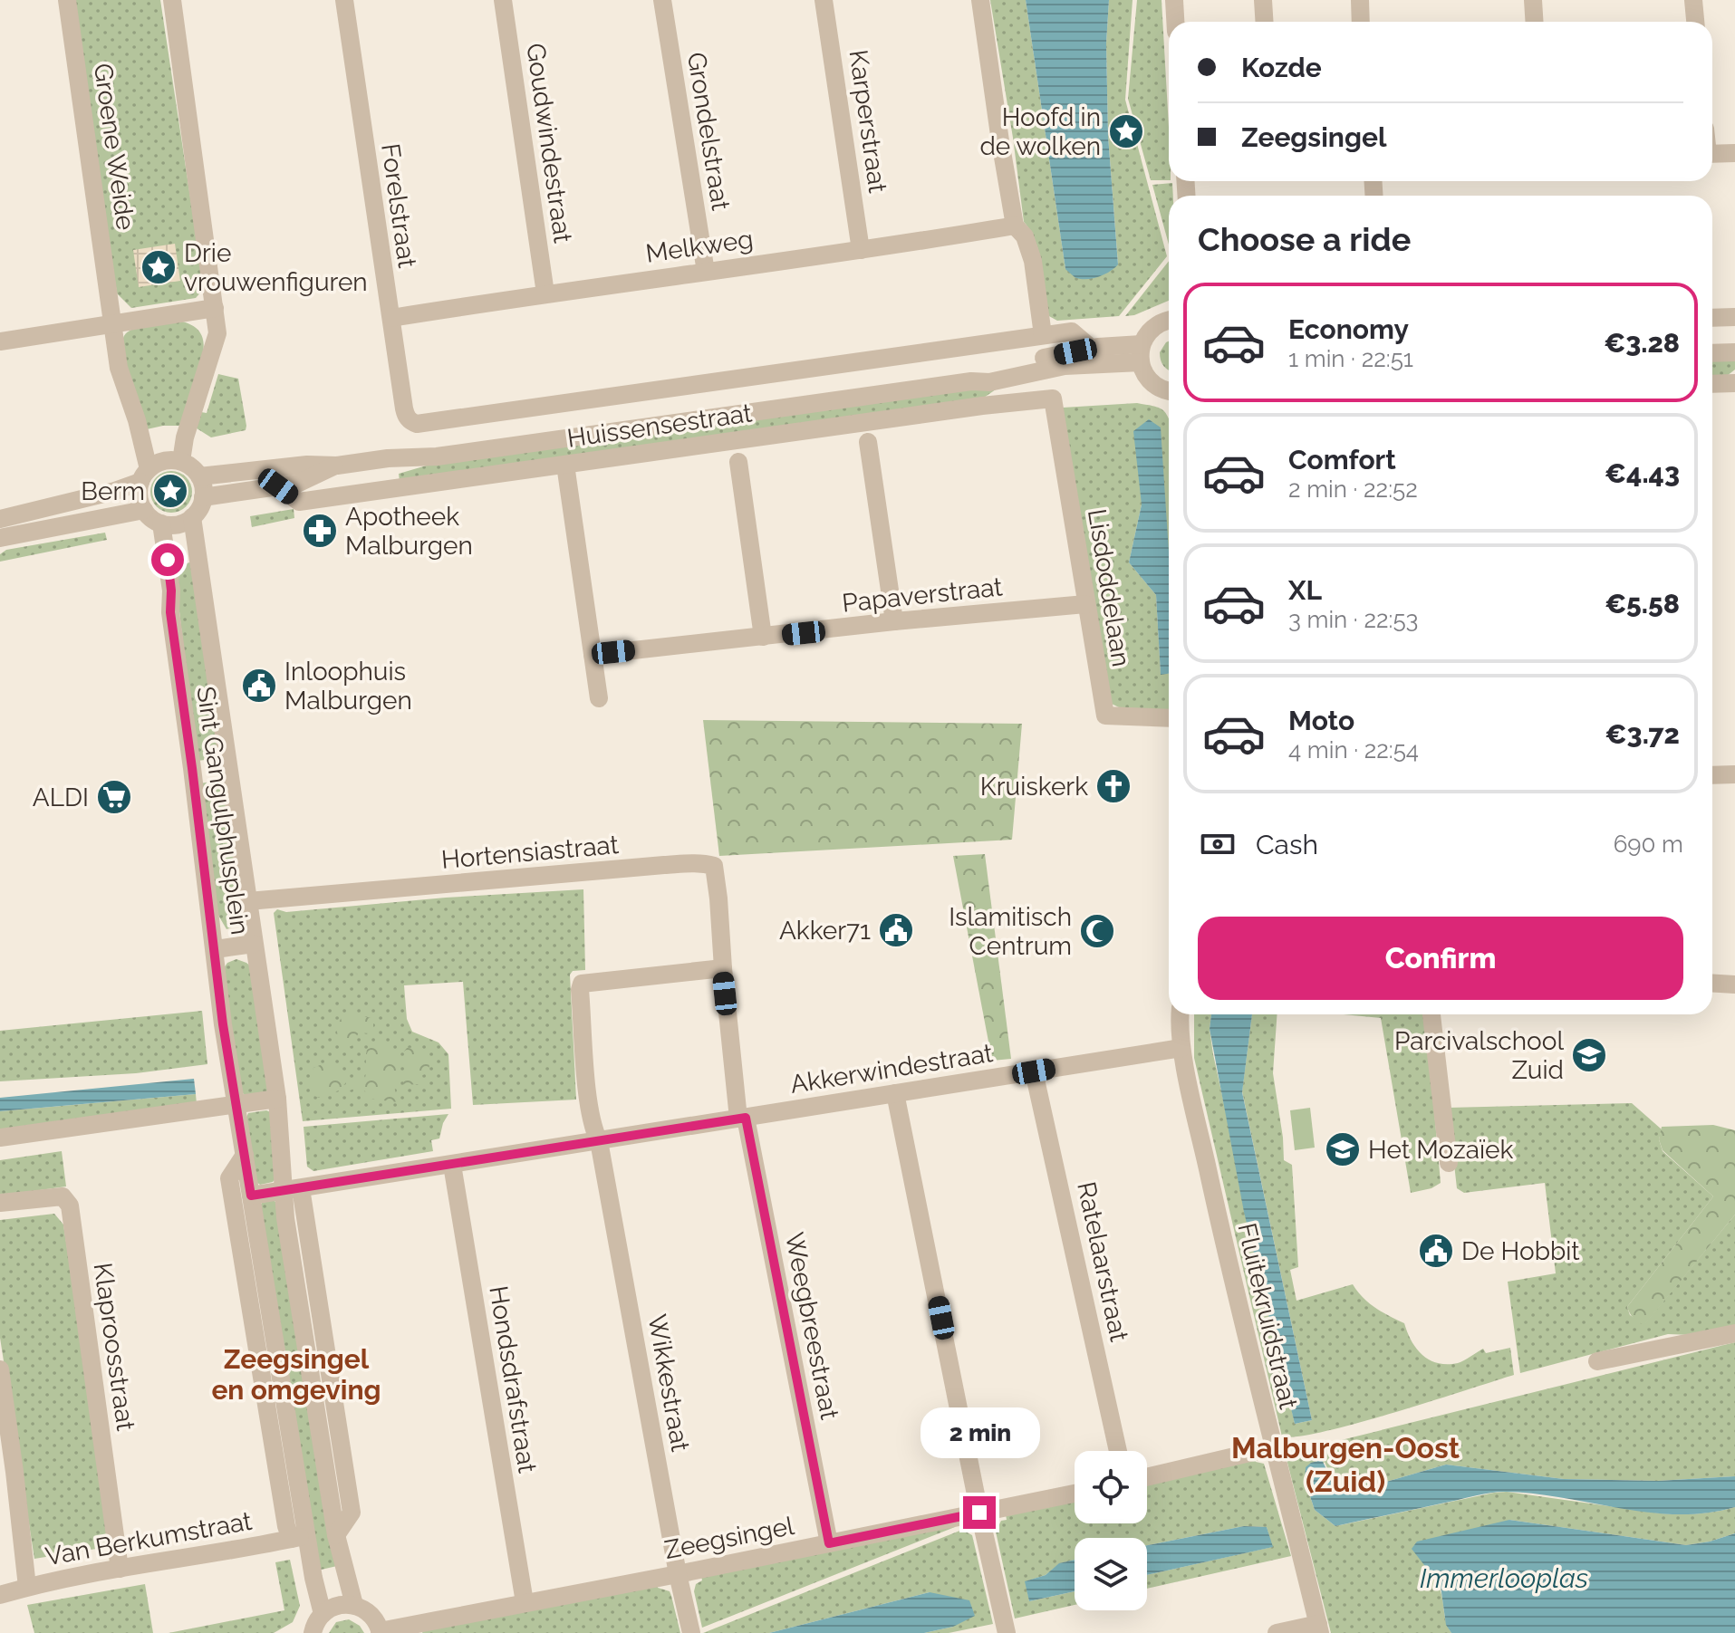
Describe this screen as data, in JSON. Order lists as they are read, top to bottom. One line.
{"streets":{"street":["Karperstraat","Grondelstraat","Goudwindestraat","Groene Weide","Forelstraat","Melkweg","Huissensestraat","Lisdoddelaan","Papaverstraat","Sint Gangulphusplein","Hortensiastraat","Akkerwindestraat","Ratelaarstraat","Fluitekruidstraat","Weegbreestraat","Klaproosstraat","Hondsdrafstraat","Wikkestraat","Zeegsingel","Van Berkumstraat"]},"crossings":[["Karperstraat","Melkweg"],["Grondelstraat","Melkweg"],["Goudwindestraat","Melkweg"],["Groene Weide","Huissensestraat"],["Groene Weide","Sint Gangulphusplein"],["Forelstraat","Melkweg"],["Forelstraat","Huissensestraat"],["Huissensestraat","Lisdoddelaan"],["Huissensestraat","Sint Gangulphusplein"],["Lisdoddelaan","Papaverstraat"],["Sint Gangulphusplein","Hortensiastraat"],["Sint Gangulphusplein","Akkerwindestraat"],["Sint Gangulphusplein","Van Berkumstraat"],["Akkerwindestraat","Ratelaarstraat"],["Akkerwindestraat","Fluitekruidstraat"],["Akkerwindestraat","Weegbreestraat"],["Akkerwindestraat","Hondsdrafstraat"],["Akkerwindestraat","Wikkestraat"],["Weegbreestraat","Zeegsingel"],["Klaproosstraat","Van Berkumstraat"],["Hondsdrafstraat","Zeegsingel"],["Wikkestraat","Zeegsingel"]],"districts":["Zeegsingel en omgeving","Malburgen-Oost (Zuid)"],"water":["Immerlooplas"],"places":{"place":["Hoofd in de wolken","Drie vrouwenfiguren","Berm"],"pharmacy":["Apotheek Malburgen"],"public building":["Inloophuis Malburgen","Akker71","De Hobbit"],"church":["Kruiskerk"],"supermarket":["ALDI"],"mosque":["Islamitisch Centrum"],"school or university":["Parcivalschool Zuid","Het Mozaïek"]},"page":{"banner":["Kozde","Zeegsingel"],"heading":"Choose a ride","list":[{"name":"Economy","note":"1 min · 22:51","value":"€3.28"},{"name":"Comfort","note":"2 min · 22:52","value":"€4.43"},{"name":"XL","note":"3 min · 22:53","value":"€5.58"},{"name":"Moto","note":"4 min · 22:54","value":"€3.72"}],"pay":["Cash","690 m"],"buttons":"Confirm","bubble":"2 min"}}
